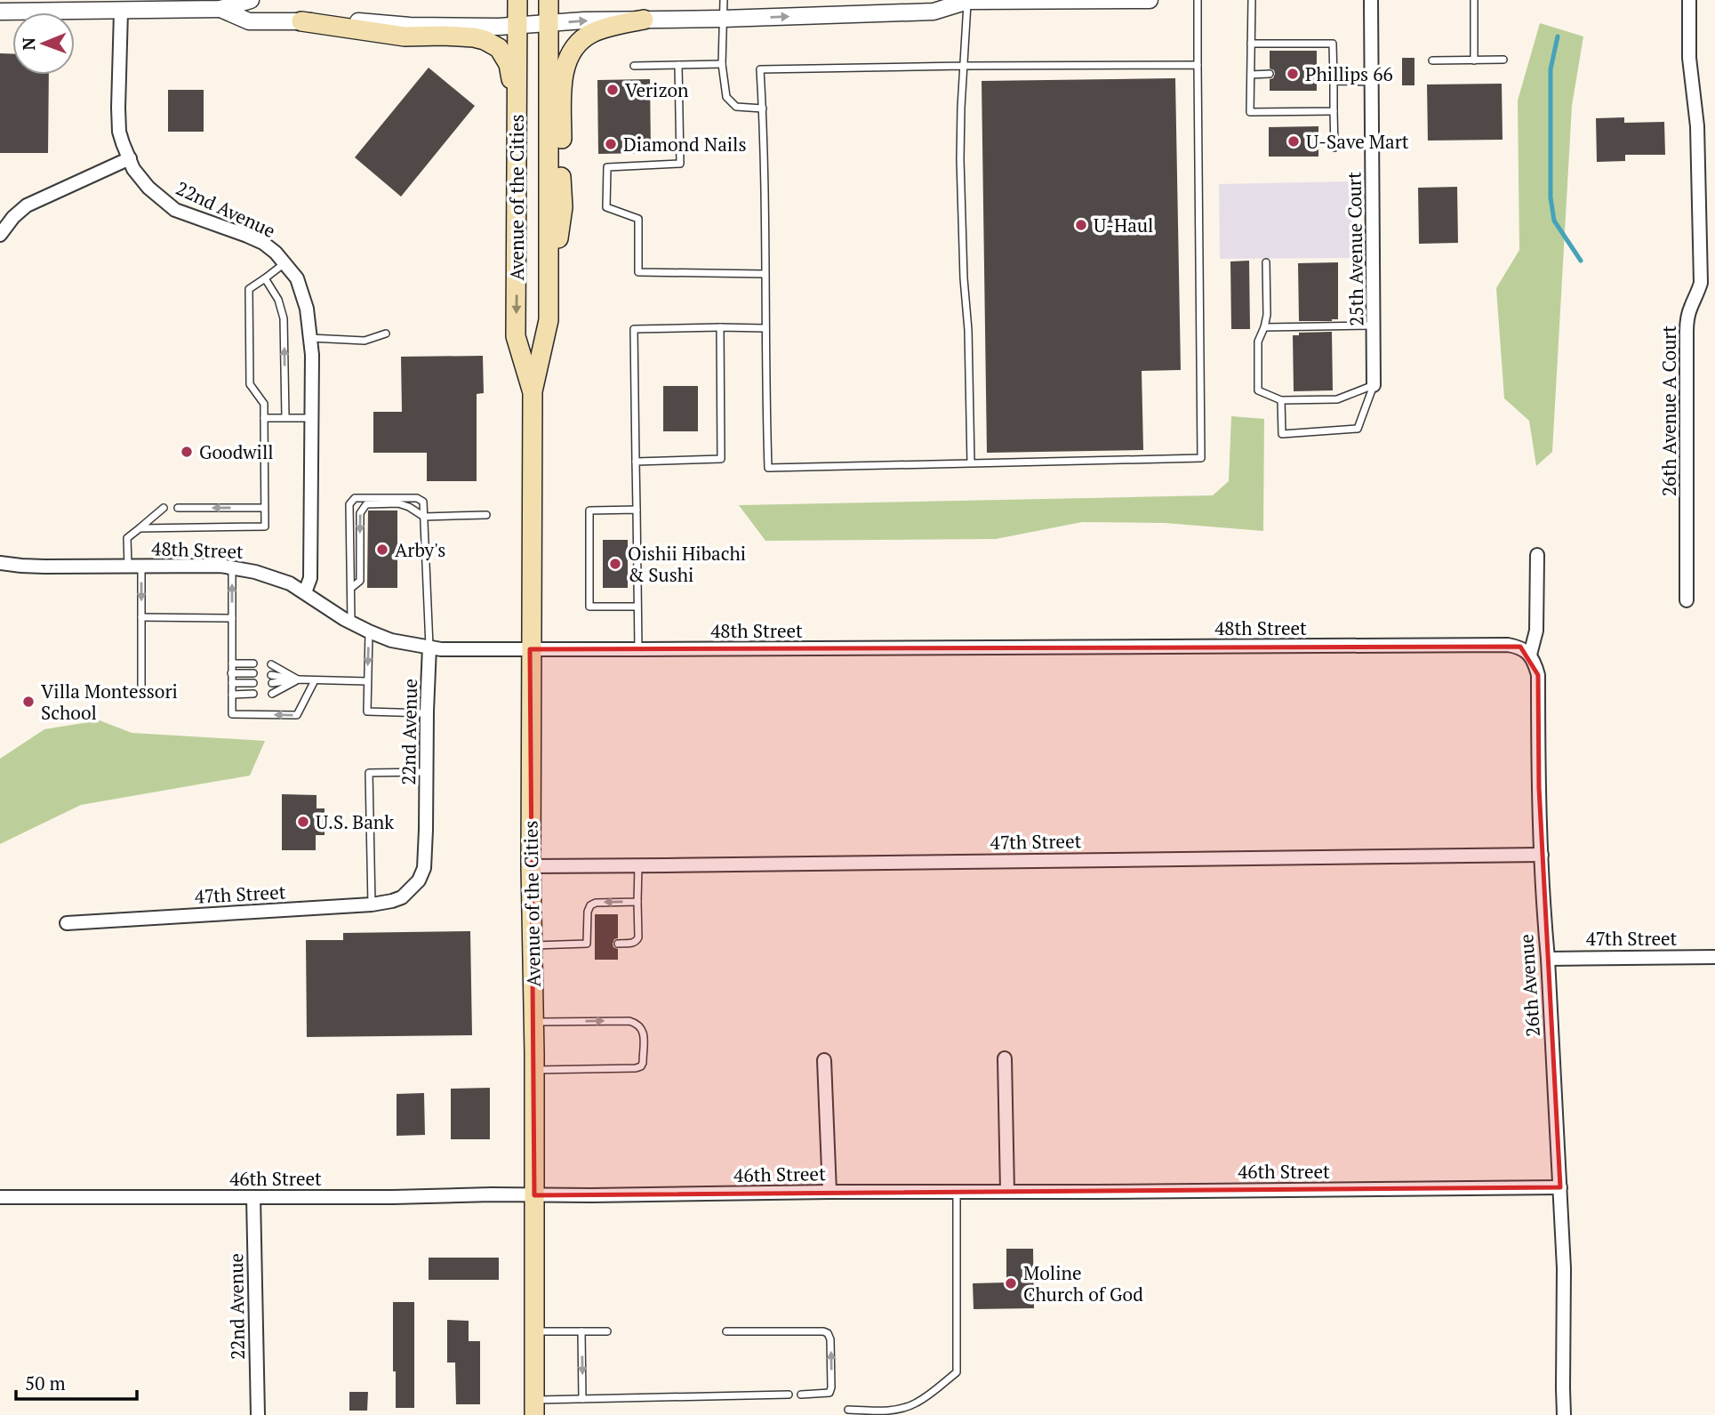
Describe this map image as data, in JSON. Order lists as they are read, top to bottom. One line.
{"streets":{"main road":["Avenue of the Cities"],"street":["22nd Avenue","25th Avenue Court","26th Avenue A Court","48th Street","47th Street","26th Avenue","46th Street"]},"crossings":[["Avenue of the Cities","48th Street"],["Avenue of the Cities","47th Street"],["Avenue of the Cities","46th Street"],["22nd Avenue","48th Street"],["22nd Avenue","47th Street"],["22nd Avenue","46th Street"],["48th Street","26th Avenue"],["47th Street","26th Avenue"],["26th Avenue","46th Street"]],"places":["Phillips 66","Verizon","U-Save Mart","Diamond Nails","U-Haul","Goodwill","Arby's","Oishii Hibachi & Sushi","Villa Montessori School","U.S. Bank","Moline Church of God"],"scale_bar":"50 m","north":"left"}
